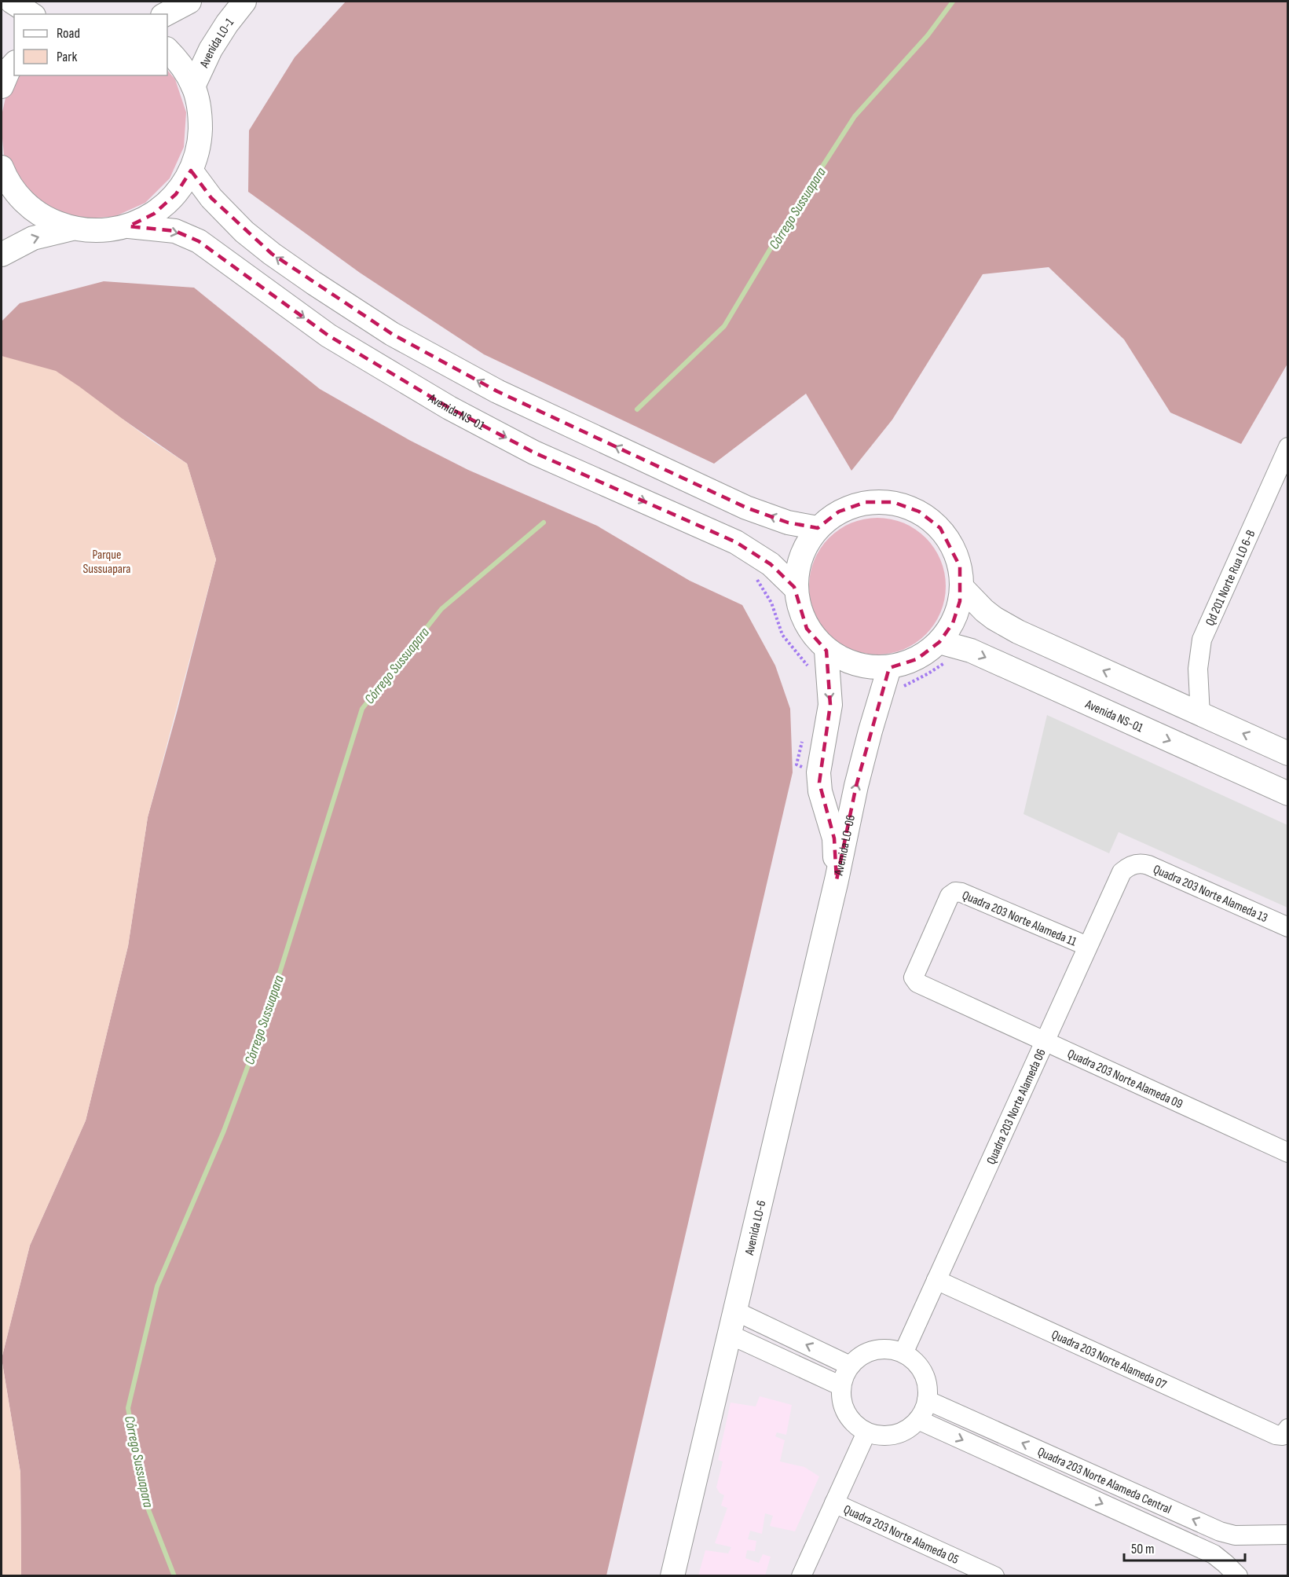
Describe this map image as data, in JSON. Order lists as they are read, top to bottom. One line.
{"streets":{"street":["Avenida LO-1","Avenida NS-01","Qd 201 Norte Rua LO 6-B","Avenida LO-06","Quadra 203 Norte Alameda 13","Quadra 203 Norte Alameda 11","Quadra 203 Norte Alameda 09","Quadra 203 Norte Alameda 06","Avenida LO-6","Quadra 203 Norte Alameda 07","Quadra 203 Norte Alameda Central","Quadra 203 Norte Alameda 05"]},"crossings":[["Avenida LO-06","Avenida LO-6"],["Quadra 203 Norte Alameda 13","Quadra 203 Norte Alameda 06"],["Quadra 203 Norte Alameda 11","Quadra 203 Norte Alameda 09"],["Quadra 203 Norte Alameda 11","Quadra 203 Norte Alameda 06"],["Quadra 203 Norte Alameda 09","Quadra 203 Norte Alameda 06"],["Quadra 203 Norte Alameda 06","Quadra 203 Norte Alameda 07"],["Quadra 203 Norte Alameda 06","Quadra 203 Norte Alameda Central"]],"water":["Córrego Sussuapara"],"parks":["Parque Sussuapara"],"legend":["Road","Park"],"scale_bar":"50 m"}
